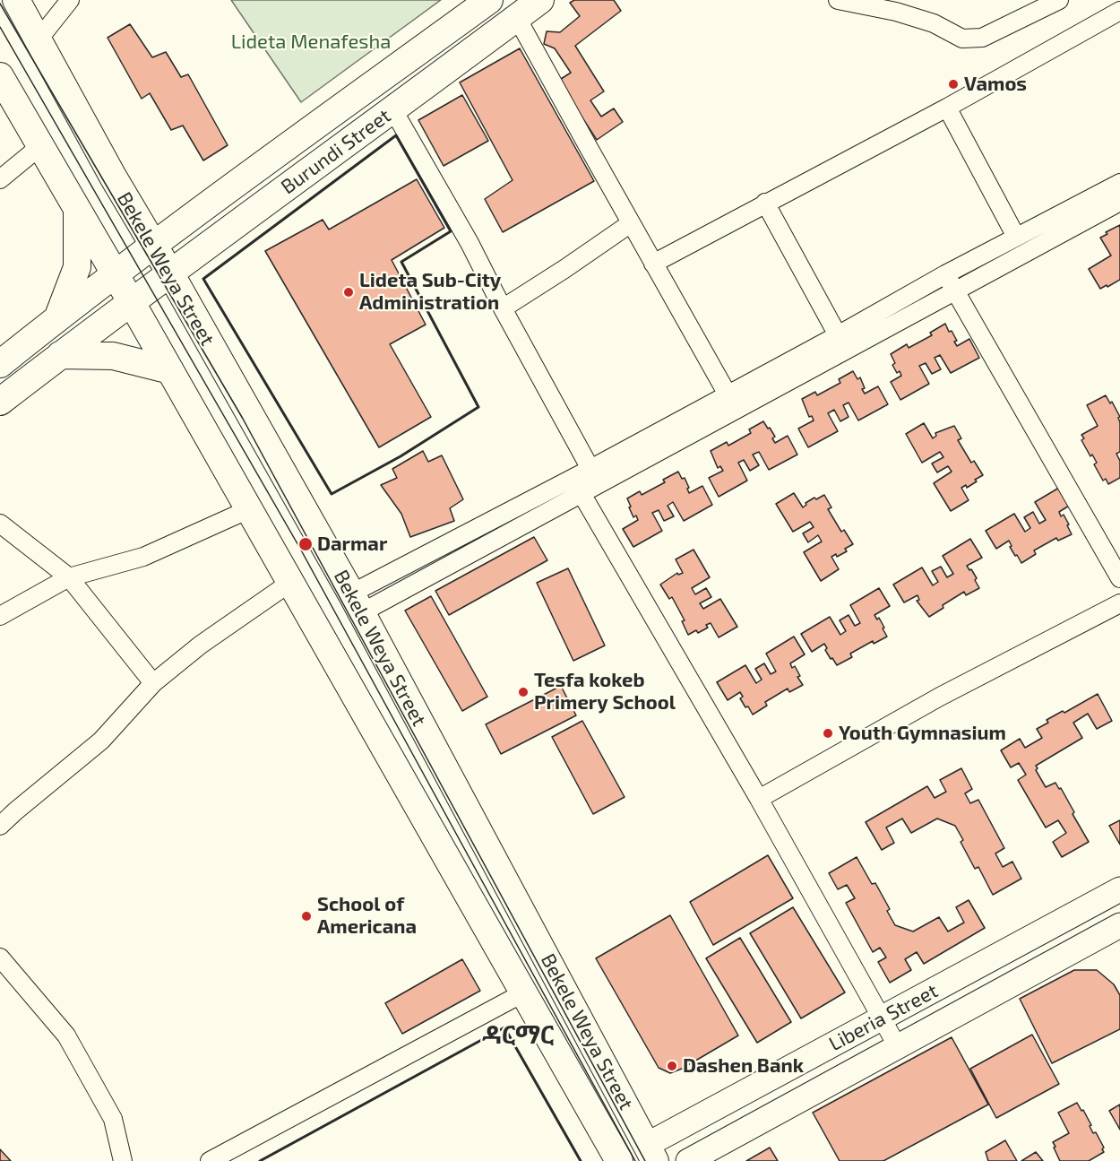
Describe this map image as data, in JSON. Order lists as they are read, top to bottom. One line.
{"streets":{"main road":["Burundi Street","Bekele Weya Street"],"street":["Liberia Street"]},"crossings":[["Burundi Street","Bekele Weya Street"],["Bekele Weya Street","Liberia Street"]],"districts":["ዳርማር"],"parks":["Lideta Menafesha"],"places":["Vamos","Lideta Sub-City Administration","Darmar","Tesfa kokeb Primery School","Youth Gymnasium","School of Americana","Dashen Bank"]}
